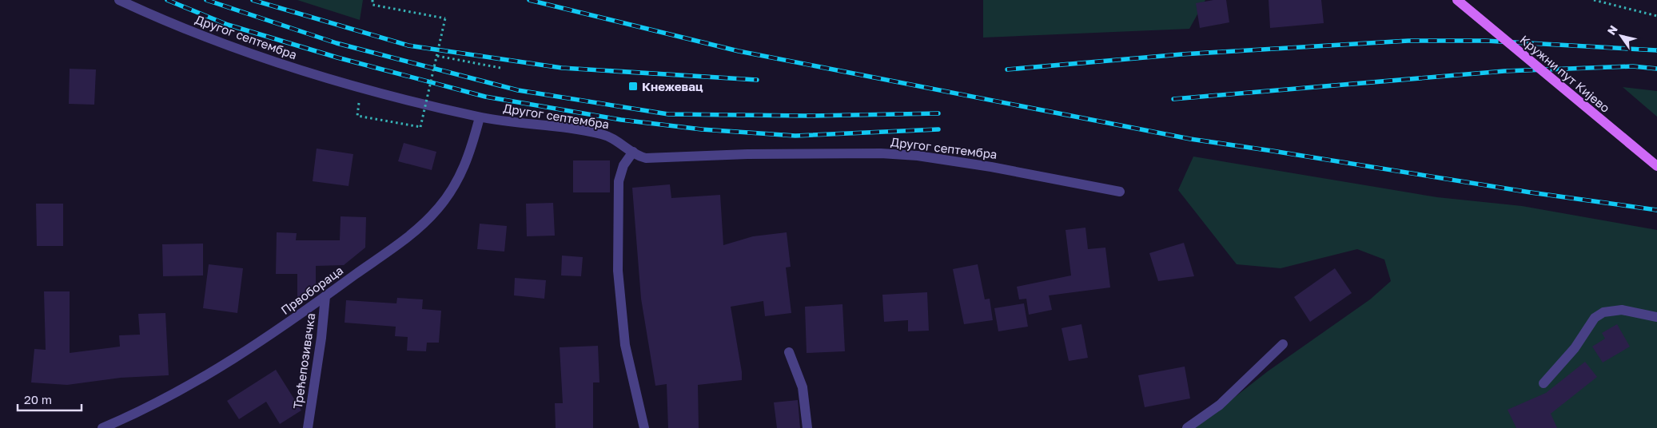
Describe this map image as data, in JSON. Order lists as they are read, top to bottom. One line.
{"streets":{"main road":["Кружни пут Кијево"],"street":["Другог септембра","Првобораца","Трећепозивачка"]},"crossings":[["Другог септембра","Првобораца"],["Првобораца","Трећепозивачка"]],"places":{"transit":["Кнежевац"]},"scale_bar":"20 m","north":"top left"}
